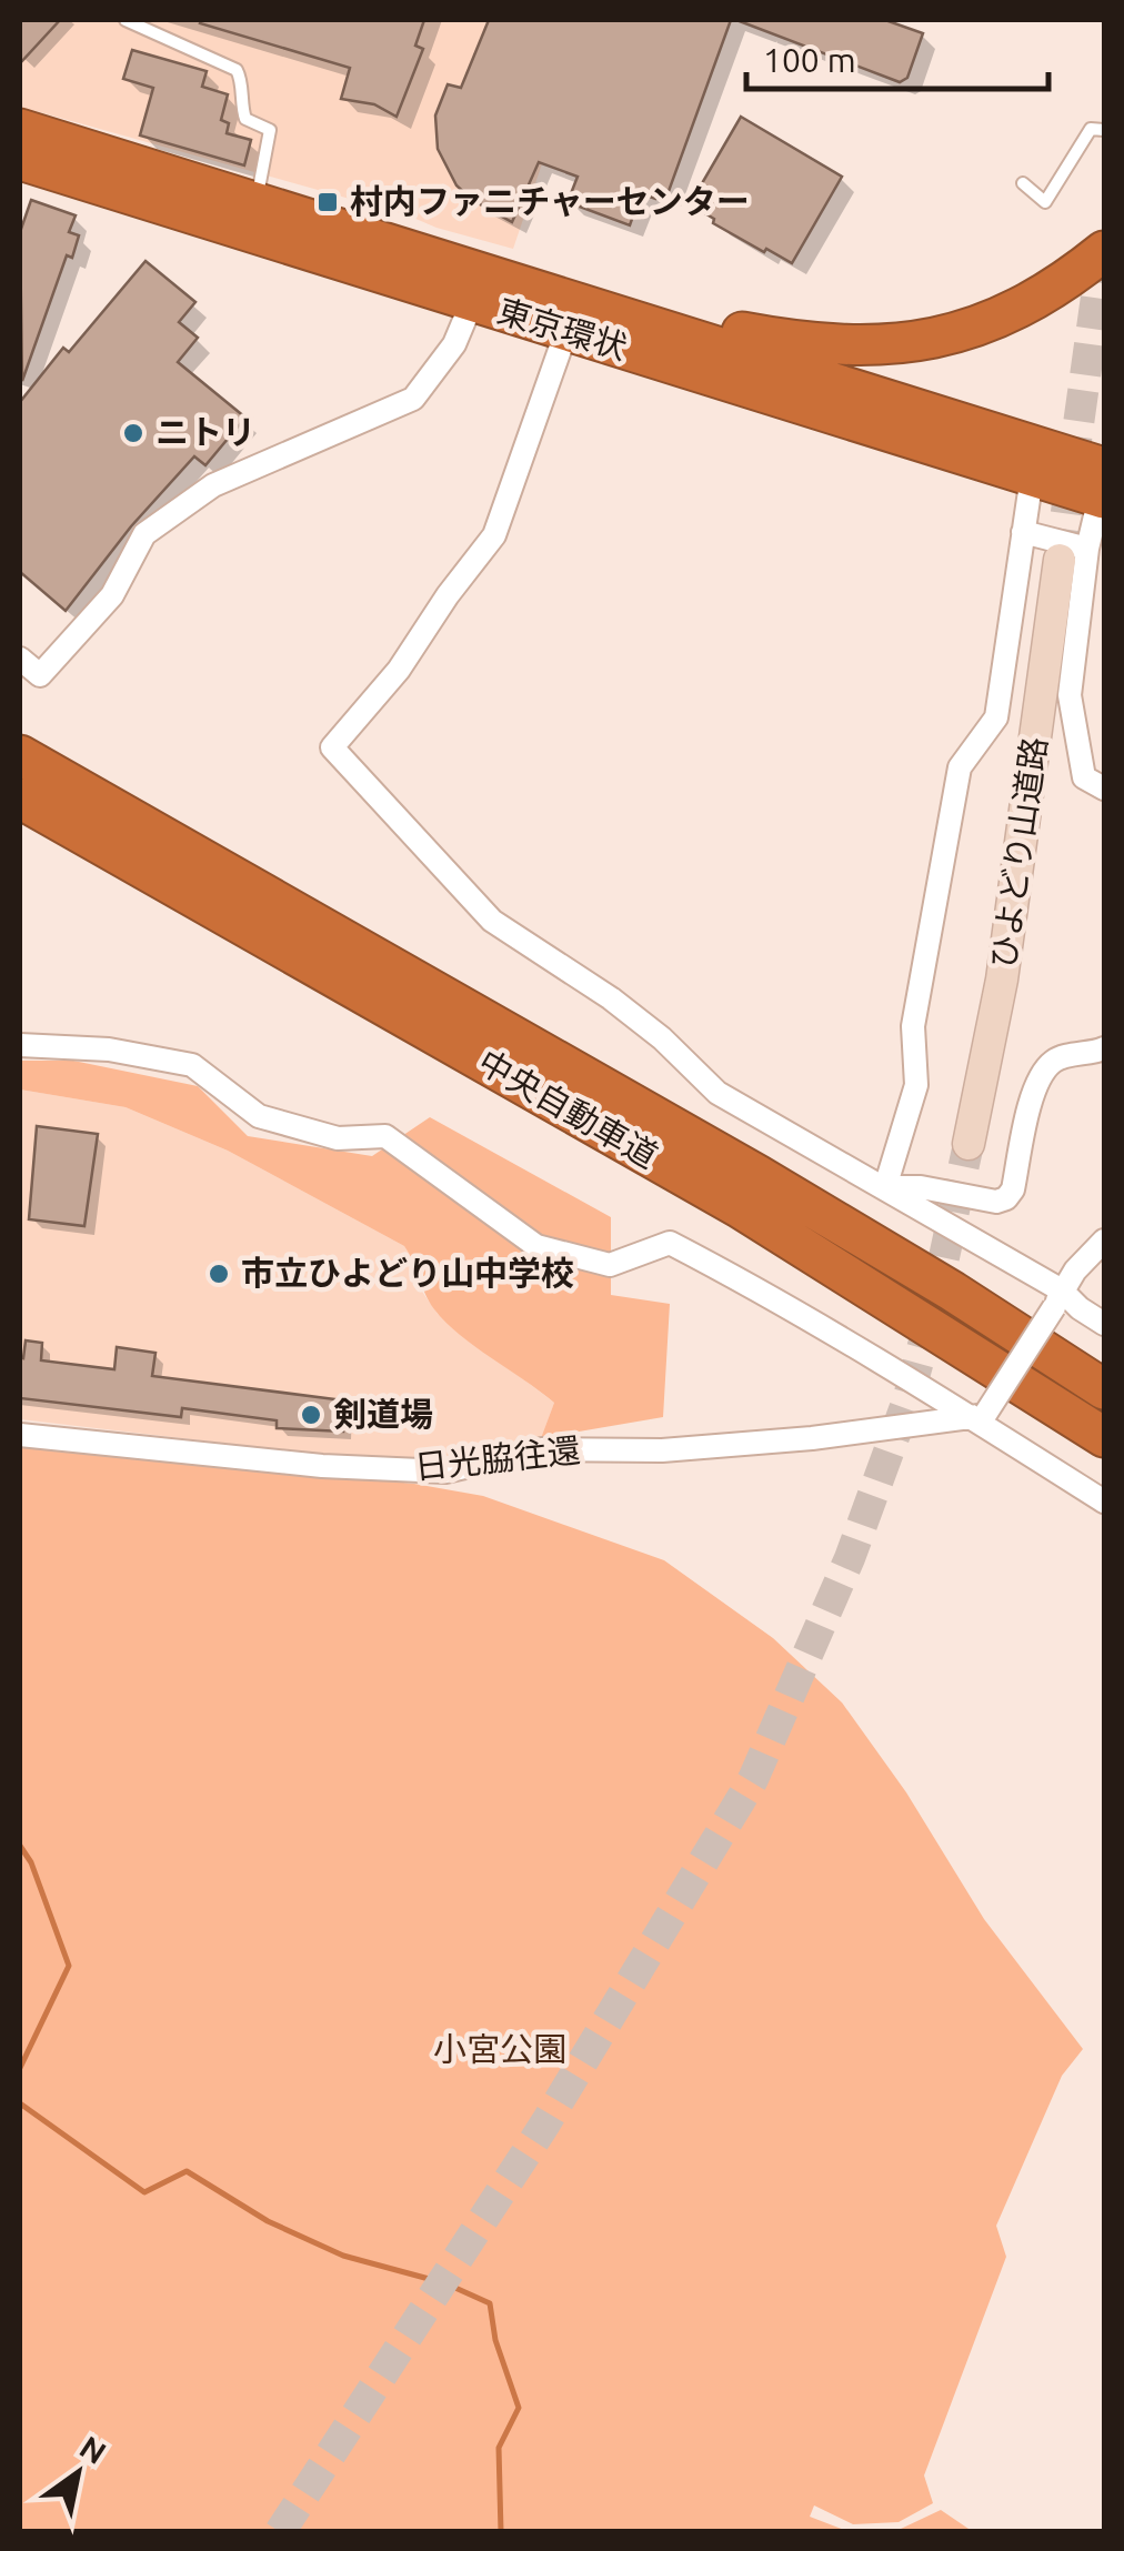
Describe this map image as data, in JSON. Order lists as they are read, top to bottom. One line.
{"streets":{"highway":["東京環状","中央自動車道"],"street":["ひよどり山道路","日光脇往還"]},"parks":["小宮公園"],"places":{"transit":["村内ファニチャーセンター"],"other":["ニトリ","市立ひよどり山中学校","剣道場"]},"scale_bar":"100 m","north":"top right"}
